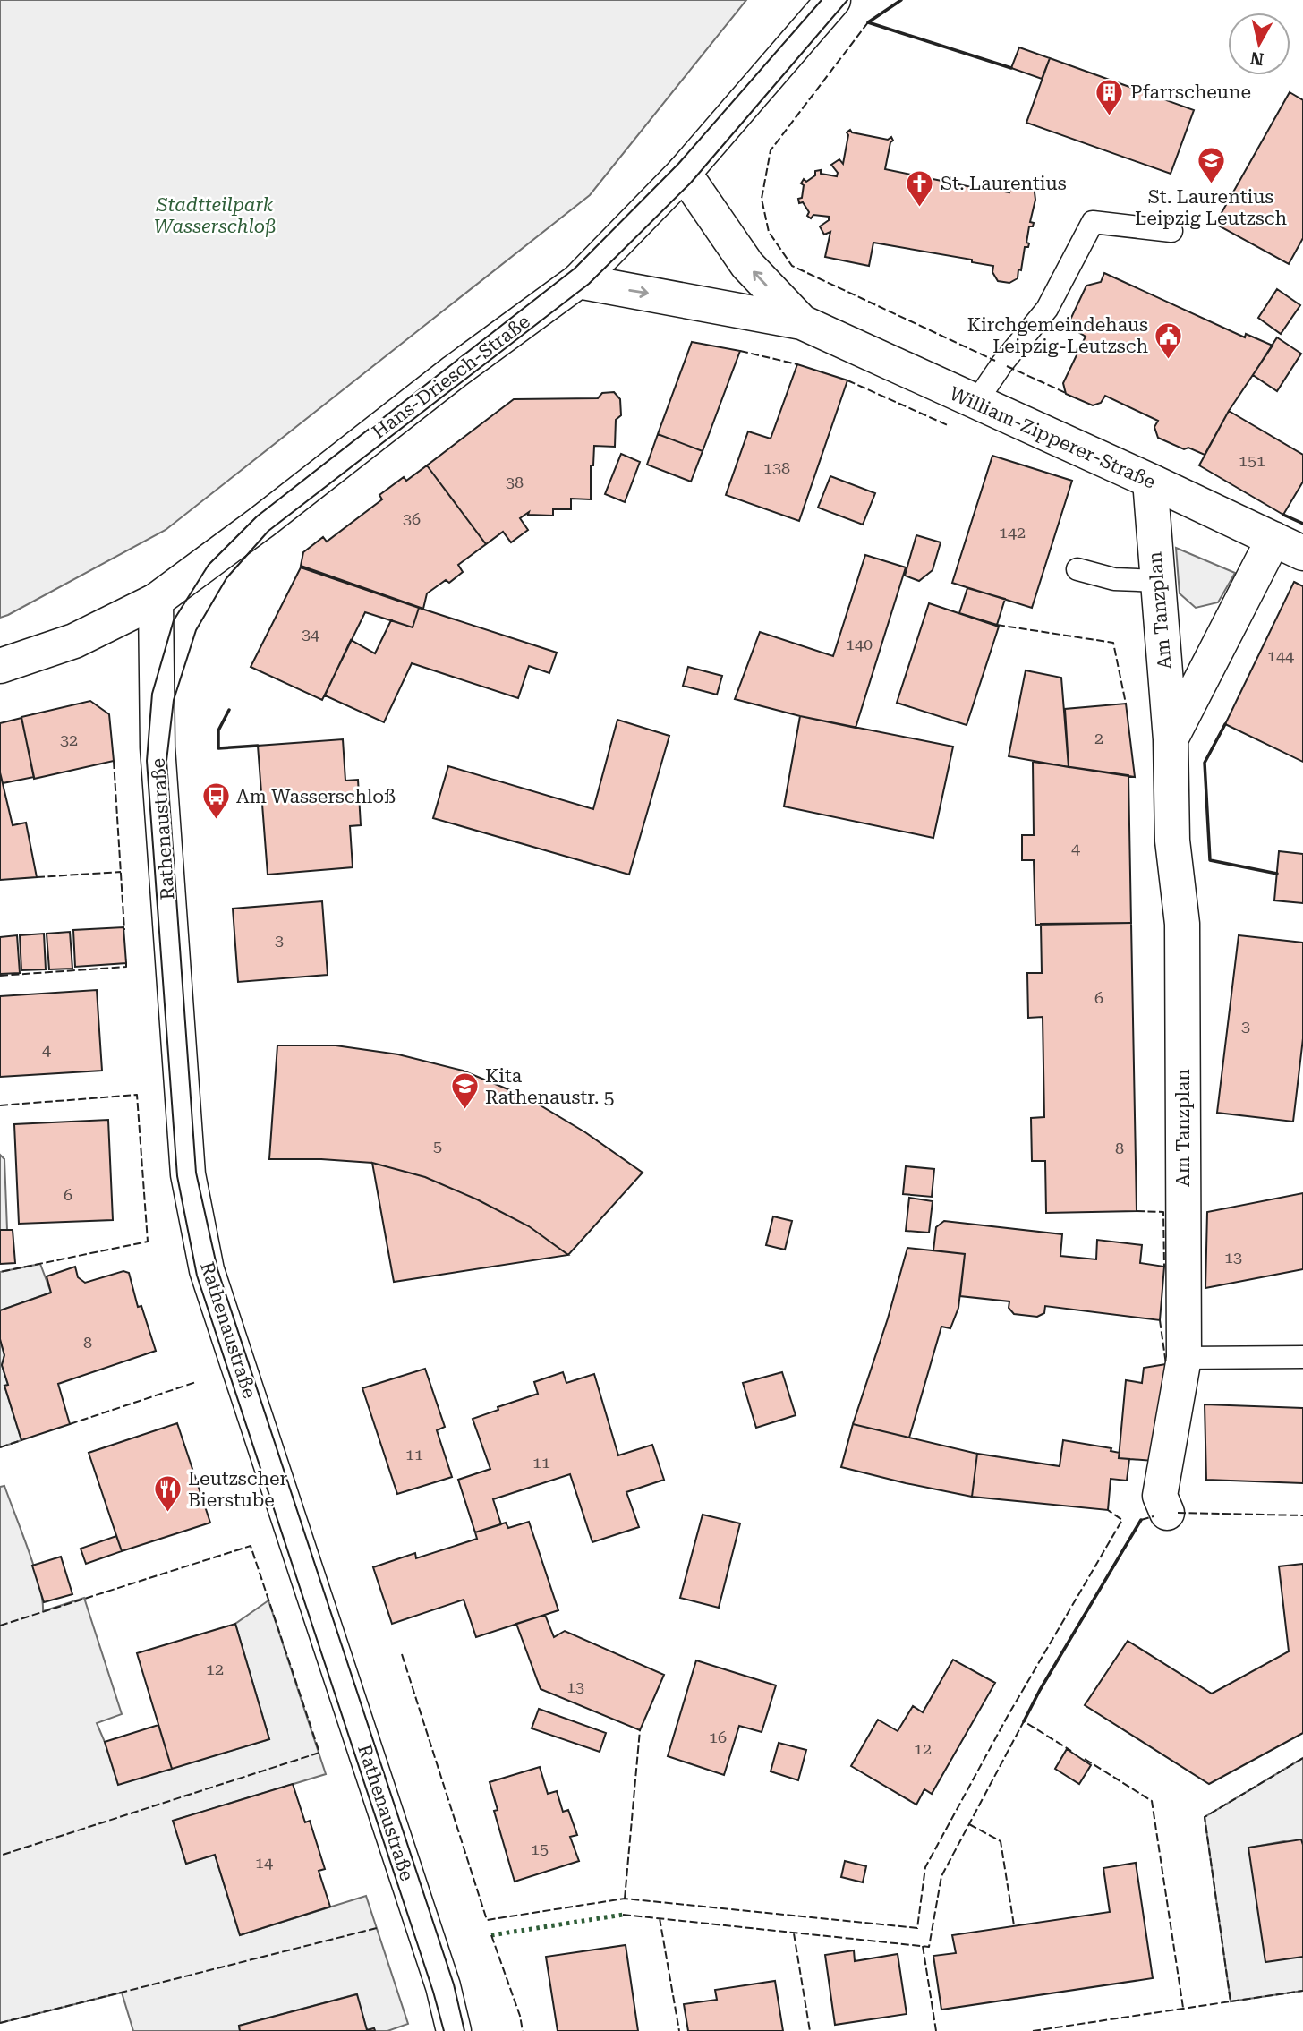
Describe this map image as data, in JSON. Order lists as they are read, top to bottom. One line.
{"streets":{"street":["Hans-Driesch-Straße","William-Zipperer-Straße","Am Tanzplan","Rathenaustraße"]},"crossings":[["Hans-Driesch-Straße","William-Zipperer-Straße"],["Hans-Driesch-Straße","Rathenaustraße"],["William-Zipperer-Straße","Am Tanzplan"]],"parks":["Stadtteilpark Wasserschloß"],"places":{"building":["Pfarrscheune"],"school or university":["St. Laurentius Leipzig Leutzsch","Kita Rathenaustr. 5"],"church":["St. Laurentius"],"public building":["Kirchgemeindehaus Leipzig-Leutzsch"],"bus stop":["Am Wasserschloß"],"restaurant":["Leutzscher Bierstube"]},"house_numbers":["151","138","38","36","142","34","140","144","2","32","4","3","6","3","4","5","8","6","13","8","11","11","12","13","16","12","15","14"],"north":"bottom"}
